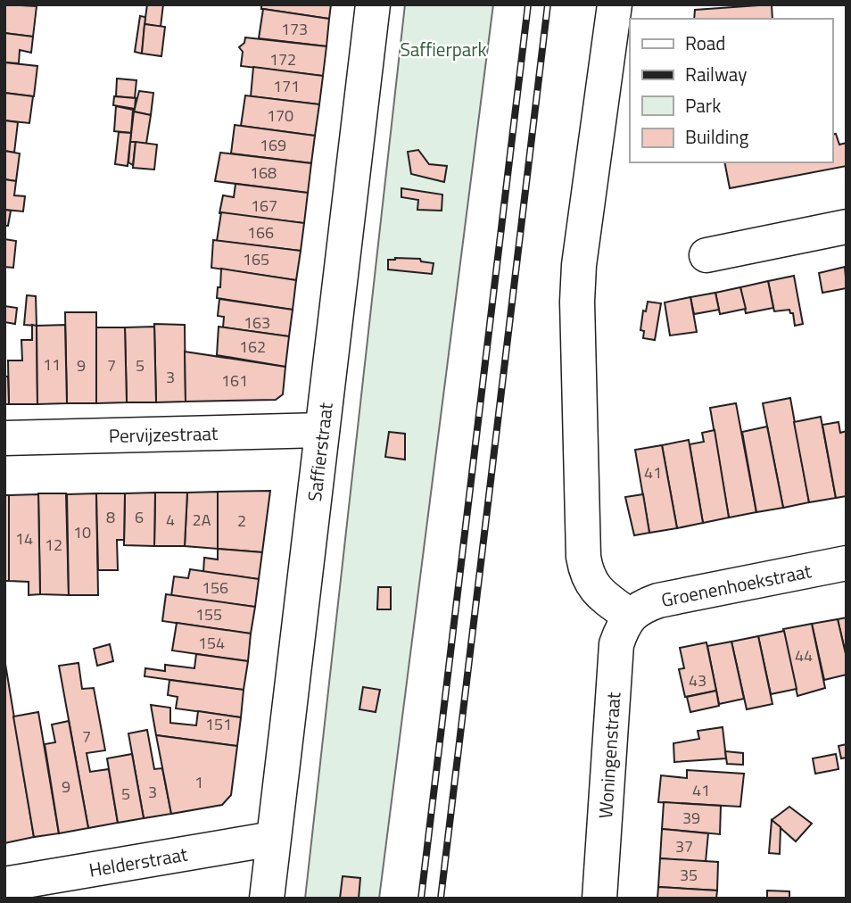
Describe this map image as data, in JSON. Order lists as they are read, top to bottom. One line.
{"streets":{"street":["Pervijzestraat","Saffierstraat","Groenenhoekstraat","Woningenstraat","Helderstraat"]},"crossings":[["Pervijzestraat","Saffierstraat"],["Saffierstraat","Helderstraat"],["Groenenhoekstraat","Woningenstraat"]],"parks":["Saffierpark"],"house_numbers":["173","172","171","170","169","168","167","166","165","163","162","11","9","7","5","3","161","41","8","6","4","2A","2","10","14","12","156","155","154","44","43","151","7","1","9","41","3","5","39","37","35"],"legend":["Road","Railway","Park","Building"]}
